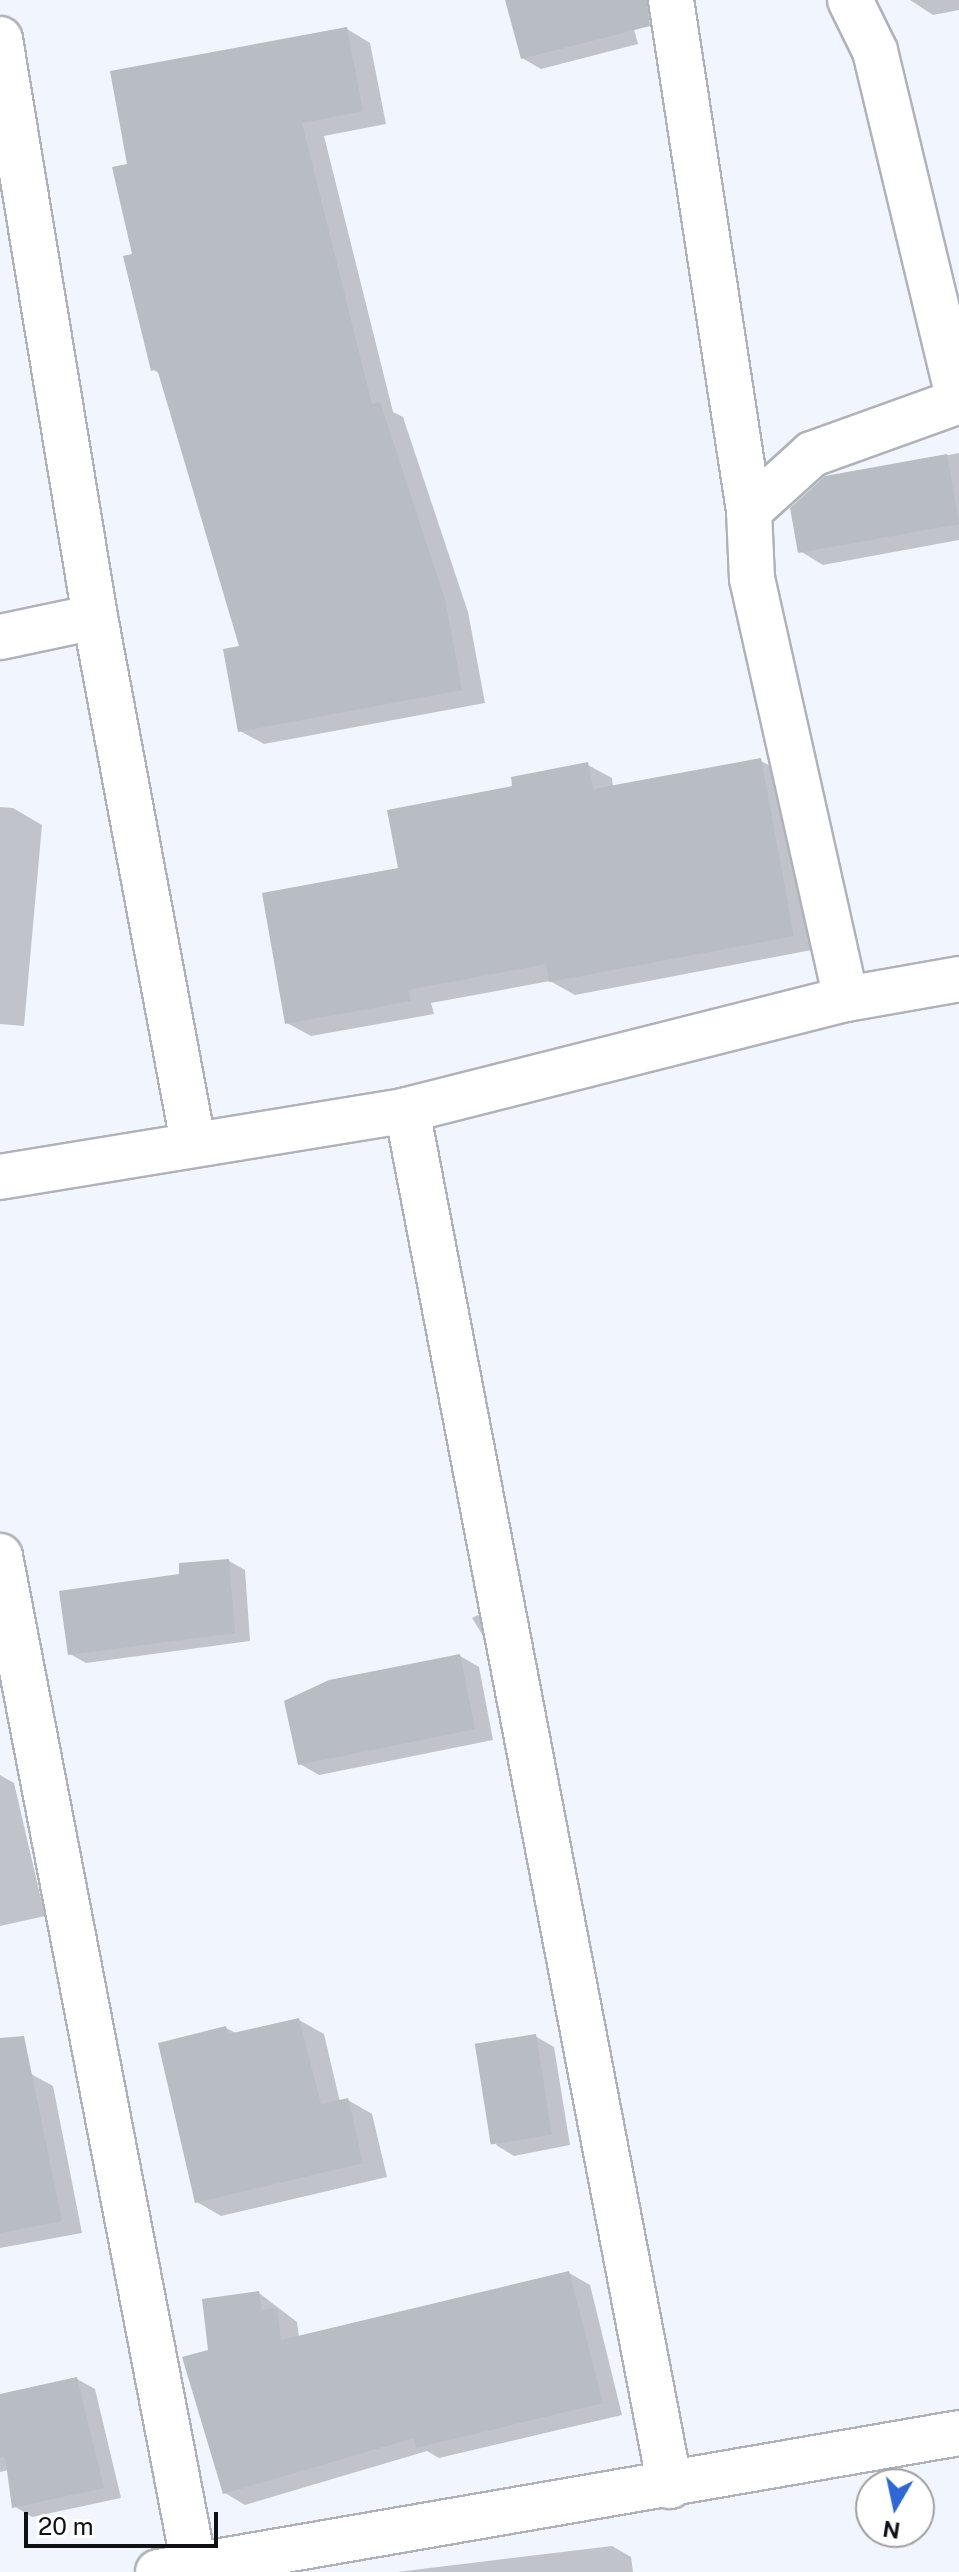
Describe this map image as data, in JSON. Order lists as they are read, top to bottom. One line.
{"scale_bar":"20 m","north":"bottom"}
